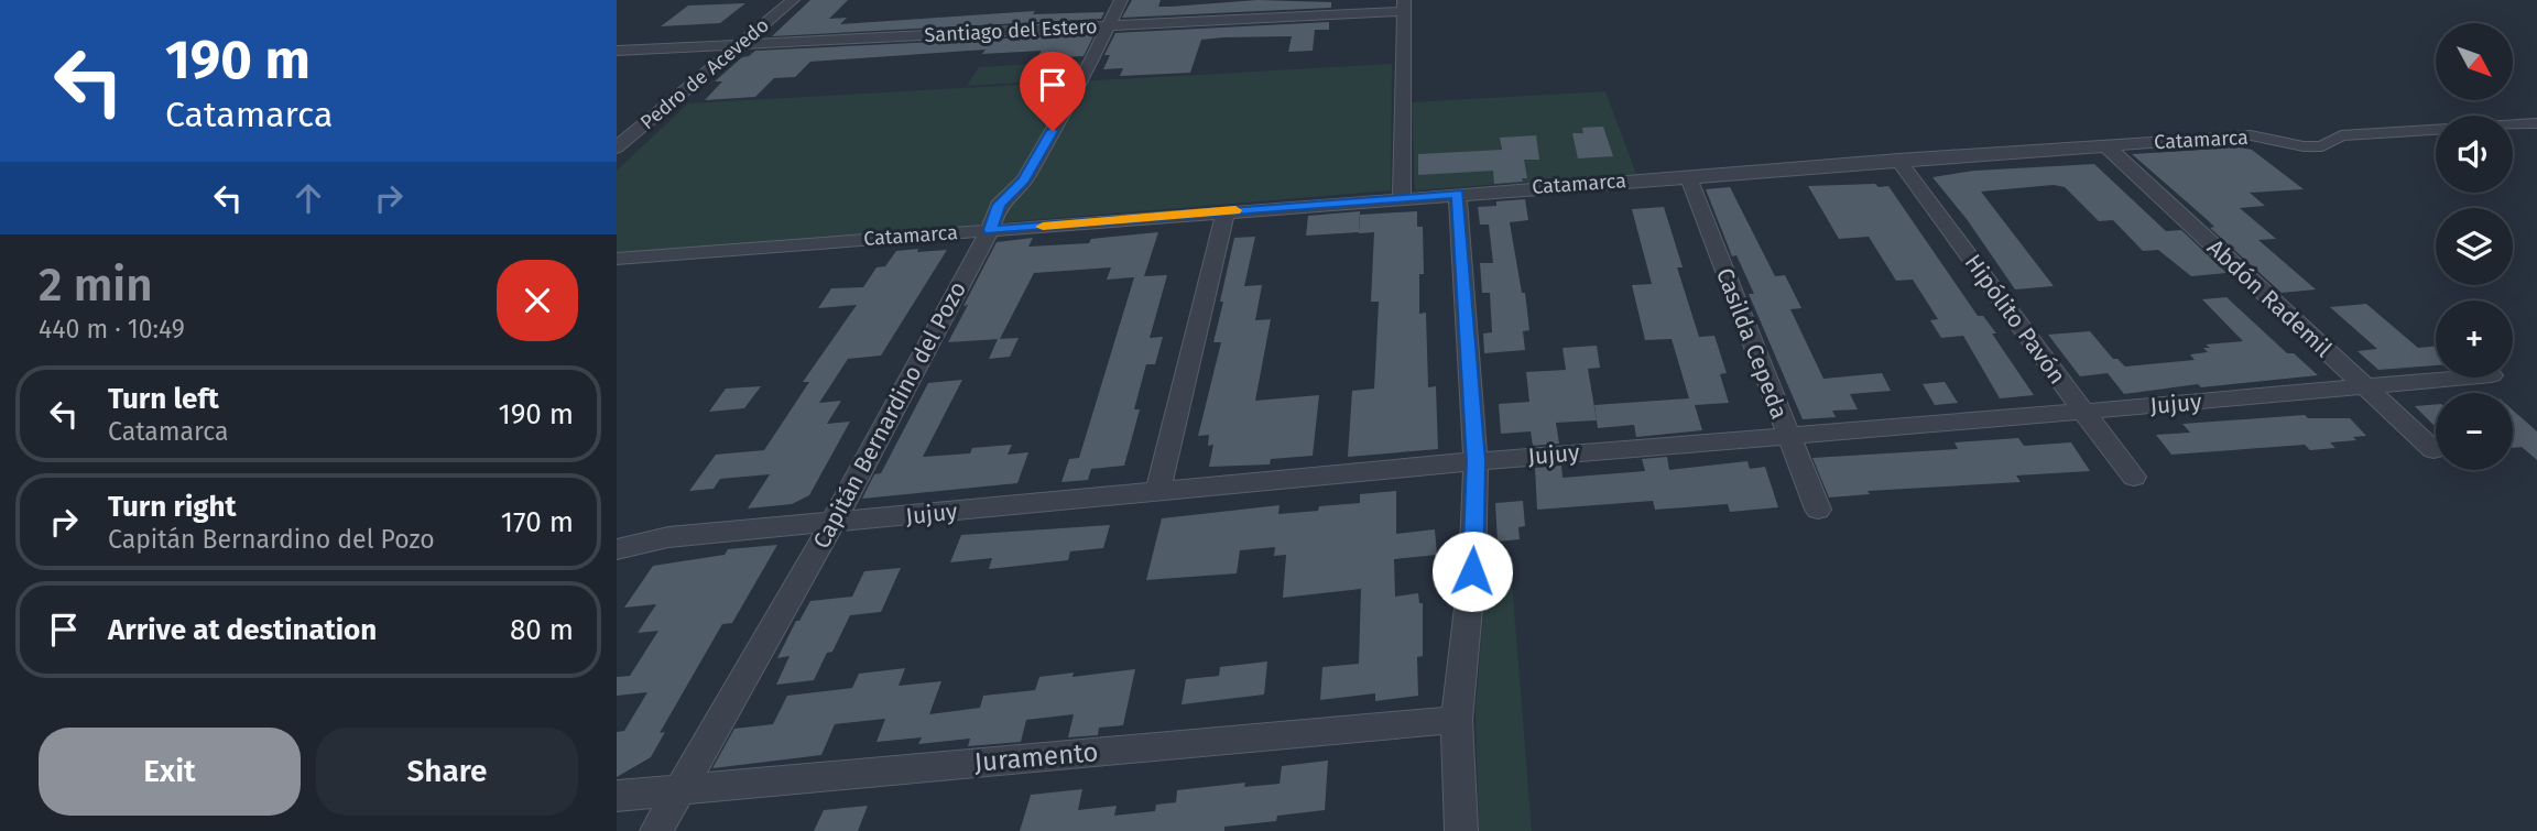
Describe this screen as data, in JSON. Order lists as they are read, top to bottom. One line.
{"streets":{"street":["Santiago del Estero","Pedro de Acevedo","Catamarca","Abdón Rademil","Hipólito Pavón","Casilda Cepeda","Jujuy","Capitán Bernardino del Pozo","Juramento"]},"crossings":[["Santiago del Estero","Pedro de Acevedo"],["Santiago del Estero","Capitán Bernardino del Pozo"],["Catamarca","Abdón Rademil"],["Catamarca","Hipólito Pavón"],["Catamarca","Casilda Cepeda"],["Catamarca","Capitán Bernardino del Pozo"],["Abdón Rademil","Jujuy"],["Hipólito Pavón","Jujuy"],["Casilda Cepeda","Jujuy"],["Jujuy","Capitán Bernardino del Pozo"],["Capitán Bernardino del Pozo","Juramento"]],"north":"bottom right","page":{"turn":["190 m","Catamarca"],"map_buttons":["+","−"],"heading":["2 min","440 m · 10:49"],"list":[{"name":"Turn left","note":"Catamarca","value":"190 m"},{"name":"Turn right","note":"Capitán Bernardino del Pozo","value":"170 m"},{"name":"Arrive at destination","value":"80 m"}],"buttons":["Exit","Share"]}}
